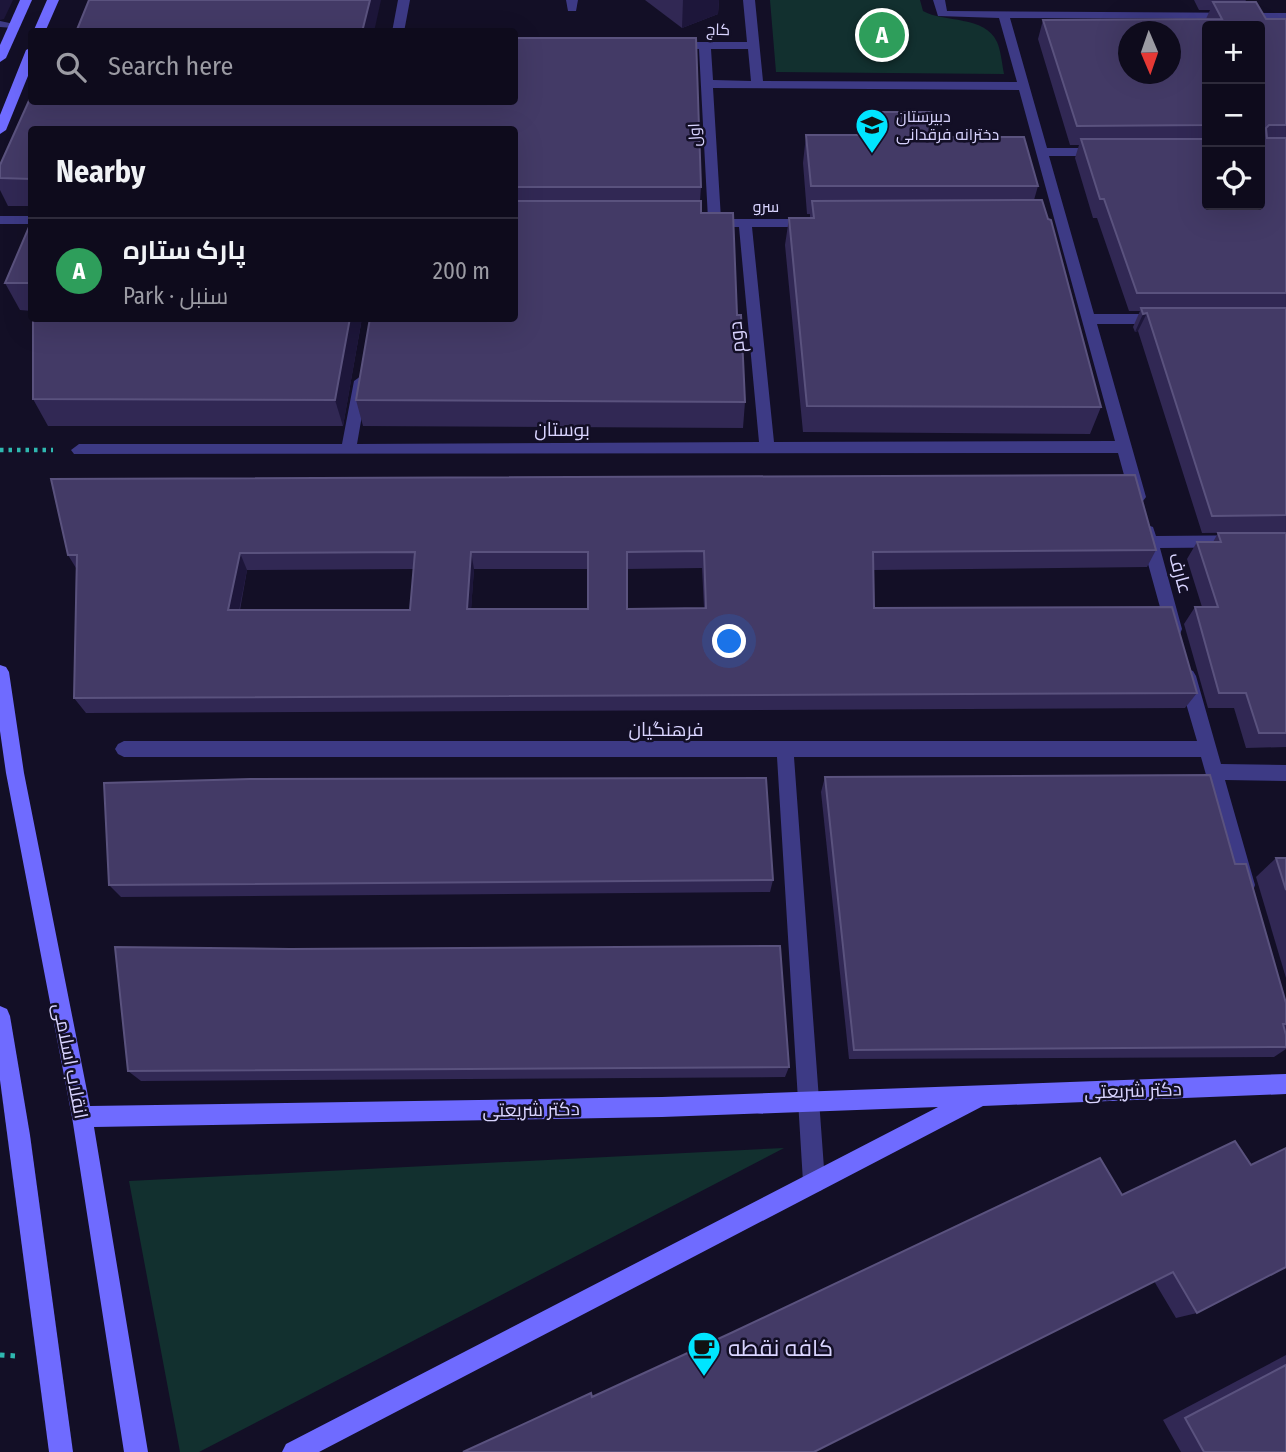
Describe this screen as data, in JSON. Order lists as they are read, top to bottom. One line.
{"streets":{"street":["کاج","اول","سرو","دوم","بوستان","عارف","فرهنگیان","انقلاب اسلامی","دکتر شریعتی"]},"crossings":[["کاج","اول"],["اول","سرو"],["سرو","دوم"],["دوم","بوستان"],["بوستان","عارف"],["عارف","فرهنگیان"],["انقلاب اسلامی","دکتر شریعتی"]],"places":{"school or university":["دبیرستان دخترانه فرقدانی"],"cafe":["کافه نقطه"]},"north":"bottom","page":{"pins":"A","map_buttons":["+","−"],"search":"Search here","heading":"Nearby","list":[{"mark":"A","name":"پارک ستاره","note":"Park · سنبل","value":"200 m"}]}}
